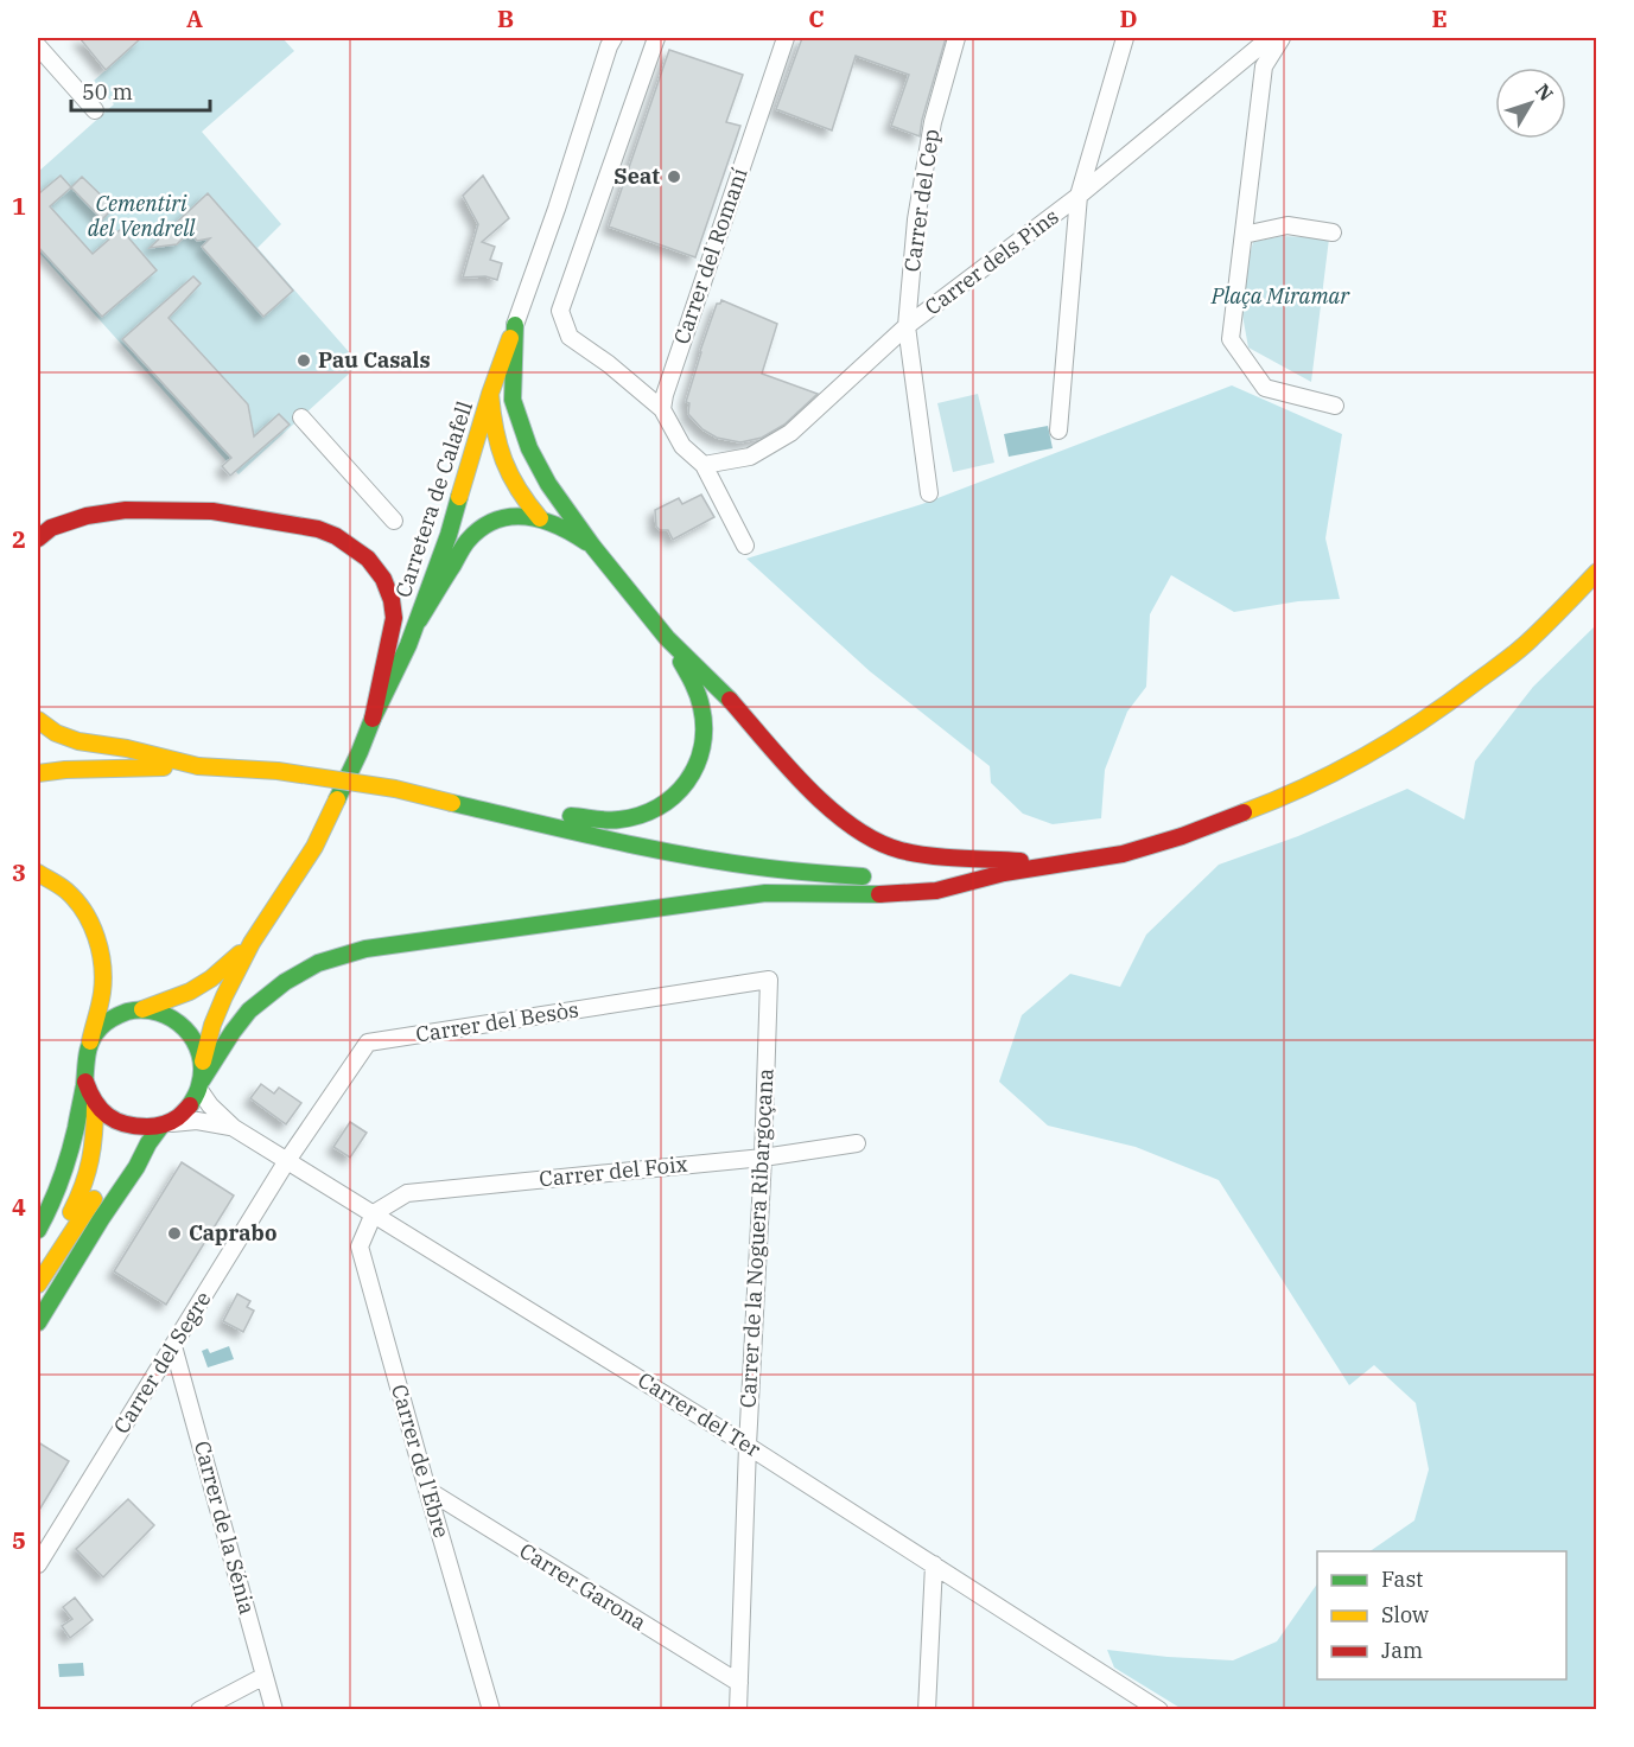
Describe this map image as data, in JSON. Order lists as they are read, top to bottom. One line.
{"streets":{"main road":["Carretera de Calafell"],"street":["Carrer del Cep","Carrer del Romaní","Carrer dels Pins","Carrer del Besòs","Carrer del Foix","Carrer de la Noguera Ribargoçana","Carrer del Segre","Carrer del Ter","Carrer de l'Ebre","Carrer de la Sénia","Carrer Garona"]},"crossings":[["Carrer del Cep","Carrer dels Pins"],["Carretera de Calafell","Carrer del Ter"],["Carrer del Besòs","Carrer de la Noguera Ribargoçana"],["Carrer del Besòs","Carrer del Segre"],["Carrer del Besòs","Carrer del Ter"],["Carrer del Foix","Carrer de la Noguera Ribargoçana"],["Carrer del Foix","Carrer del Ter"],["Carrer del Foix","Carrer de l'Ebre"],["Carrer de la Noguera Ribargoçana","Carrer del Ter"],["Carrer de la Noguera Ribargoçana","Carrer Garona"],["Carrer del Segre","Carrer del Ter"],["Carrer del Segre","Carrer de la Sénia"],["Carrer del Ter","Carrer de l'Ebre"],["Carrer de l'Ebre","Carrer Garona"]],"parks":["Cementiri del Vendrell","Plaça Miramar"],"places":["Seat","Pau Casals","Caprabo"],"legend":["Fast","Slow","Jam"],"scale_bar":"50 m","north":"top right","grid":{"columns":["A","B","C","D","E"],"rows":["1","2","3","4","5"]}}
